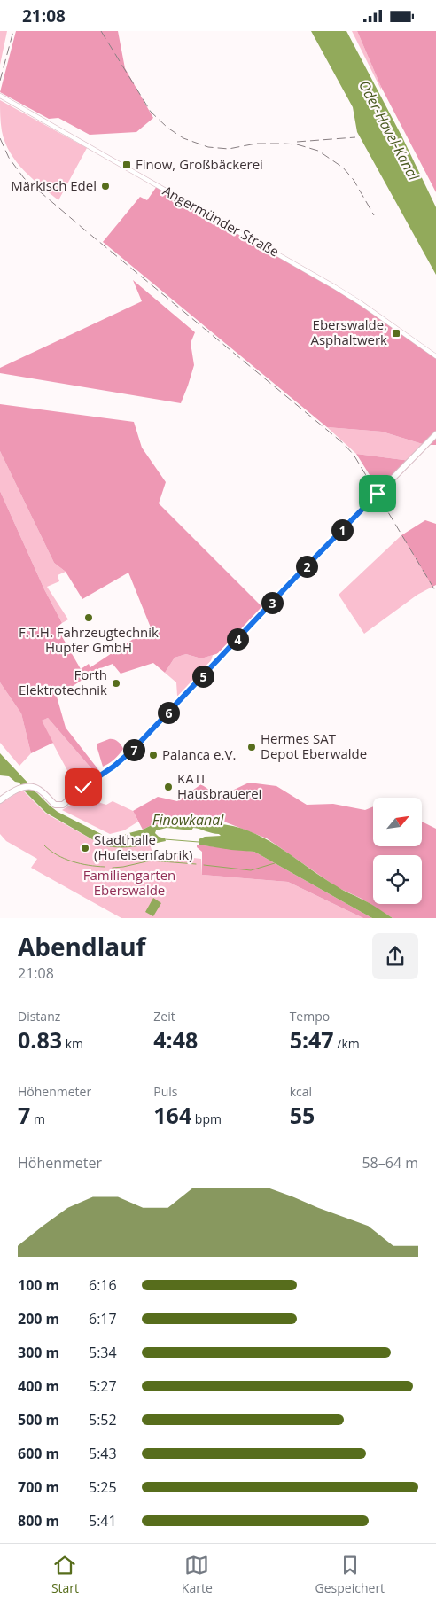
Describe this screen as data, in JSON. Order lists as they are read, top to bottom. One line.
{"streets":{"street":["Angermünder Straße"]},"water":["Oder-Havel-Kanal","Finowkanal"],"parks":["Familiengarten Eberswalde"],"places":{"transit":["Finow, Großbäckerei","Eberswalde, Asphaltwerk"],"other":["Märkisch Edel","F.T.H. Fahrzeugtechnik Hupfer GmbH","Forth Elektrotechnik","Hermes SAT Depot Eberwalde","Palanca e.V.","KATI Hausbrauerei","Stadthalle (Hufeisenfabrik)"]},"north":"top right","page":{"status":"21:08","pins":["1","2","3","4","5","6","7"],"heading":["Abendlauf","21:08"],"stats":[["Distanz","0.83 km"],["Zeit","4:48"],["Tempo","5:47 /km"],["Höhenmeter","7 m"],["Puls","164 bpm"],["kcal","55"]],"chart":["Höhenmeter","58–64 m"],"list":[{"name":"100 m","note":"6:16"},{"name":"200 m","note":"6:17"},{"name":"300 m","note":"5:34"},{"name":"400 m","note":"5:27"},{"name":"500 m","note":"5:52"},{"name":"600 m","note":"5:43"},{"name":"700 m","note":"5:25"},{"name":"800 m","note":"5:41"}],"tabs":["Start","Karte","Gespeichert"]}}
